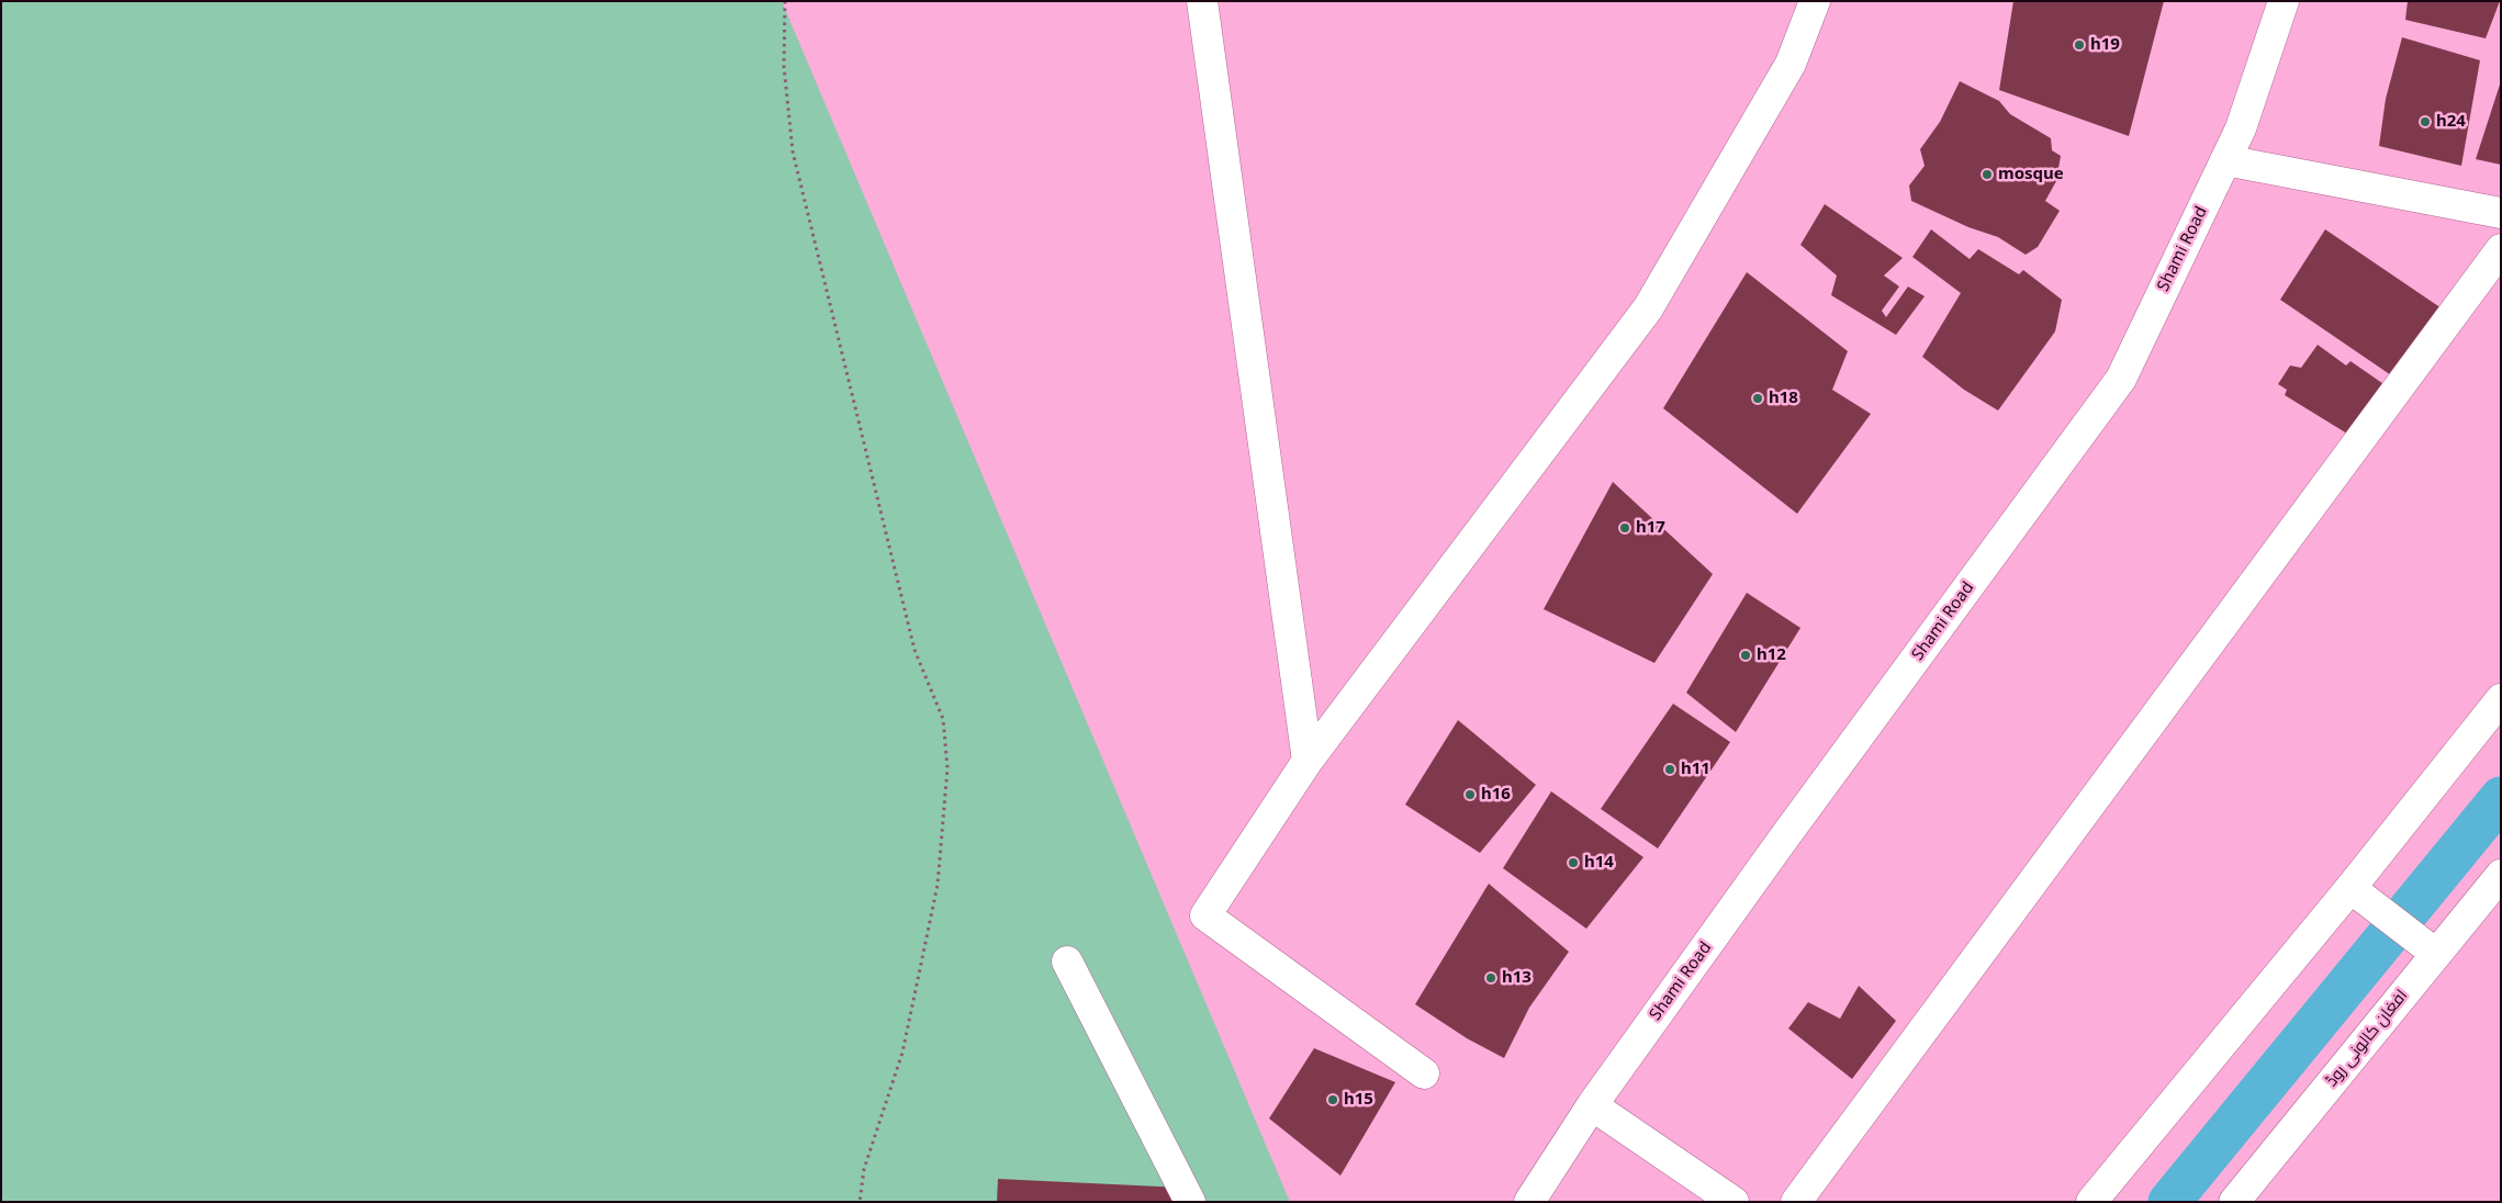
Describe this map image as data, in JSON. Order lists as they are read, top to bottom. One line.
{"streets":{"street":["Shami Road","افغان کالونی روڈ"]},"places":["h19","h24","mosque","h18","h17","h12","h11","h16","h14","h13","h15"]}
